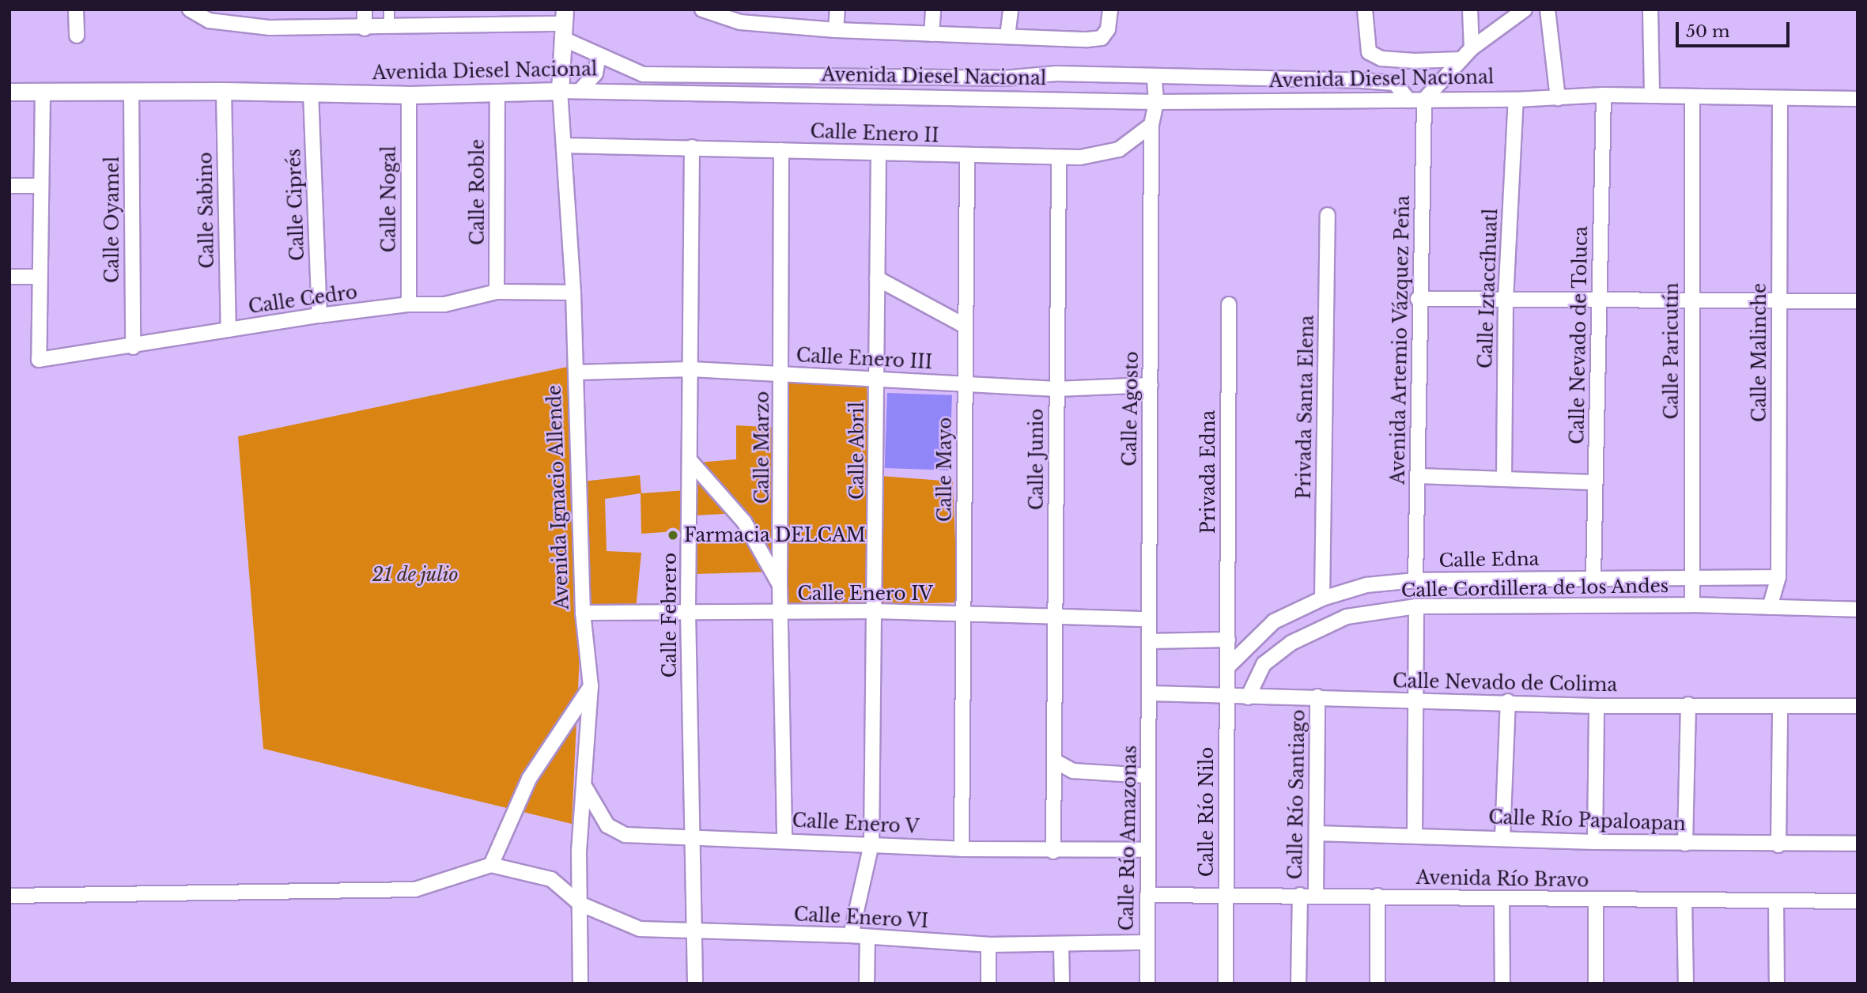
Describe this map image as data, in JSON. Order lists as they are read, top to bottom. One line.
{"streets":{"street":["Avenida Diesel Nacional","Calle Enero II","Calle Roble","Calle Nogal","Calle Ciprés","Calle Sabino","Calle Oyamel","Calle Iztaccíhuatl","Calle Cedro","Calle Nevado de Toluca","Avenida Artemio Vázquez Peña","Calle Paricutín","Calle Malinche","Calle Enero III","Privada Santa Elena","Calle Agosto","Calle Marzo","Calle Abril","Calle Junio","Calle Mayo","Privada Edna","Avenida Ignacio Allende","Calle Edna","Calle Cordillera de los Andes","Calle Enero IV","Calle Febrero","Calle Nevado de Colima","Calle Río Santiago","Calle Río Nilo","Calle Río Papaloapan","Calle Enero V","Calle Río Amazonas","Avenida Río Bravo","Calle Enero VI"]},"crossings":[["Avenida Diesel Nacional","Calle Roble"],["Avenida Diesel Nacional","Calle Nogal"],["Avenida Diesel Nacional","Calle Ciprés"],["Avenida Diesel Nacional","Calle Sabino"],["Avenida Diesel Nacional","Calle Oyamel"],["Avenida Diesel Nacional","Calle Iztaccíhuatl"],["Avenida Diesel Nacional","Calle Nevado de Toluca"],["Avenida Diesel Nacional","Avenida Artemio Vázquez Peña"],["Avenida Diesel Nacional","Calle Paricutín"],["Avenida Diesel Nacional","Calle Malinche"],["Avenida Diesel Nacional","Avenida Ignacio Allende"],["Calle Enero II","Calle Agosto"],["Calle Enero II","Calle Marzo"],["Calle Enero II","Calle Abril"],["Calle Enero II","Calle Junio"],["Calle Enero II","Calle Mayo"],["Calle Enero II","Avenida Ignacio Allende"],["Calle Enero II","Calle Febrero"],["Calle Roble","Calle Cedro"],["Calle Nogal","Calle Cedro"],["Calle Ciprés","Calle Cedro"],["Calle Sabino","Calle Cedro"],["Calle Oyamel","Calle Cedro"],["Calle Cedro","Avenida Ignacio Allende"],["Calle Nevado de Toluca","Calle Edna"],["Avenida Artemio Vázquez Peña","Calle Edna"],["Calle Paricutín","Calle Edna"],["Calle Paricutín","Calle Cordillera de los Andes"],["Calle Malinche","Calle Edna"],["Calle Malinche","Calle Cordillera de los Andes"],["Calle Enero III","Calle Agosto"],["Calle Enero III","Calle Marzo"],["Calle Enero III","Calle Abril"],["Calle Enero III","Calle Junio"],["Calle Enero III","Calle Mayo"],["Calle Enero III","Avenida Ignacio Allende"],["Calle Enero III","Calle Febrero"],["Privada Santa Elena","Calle Edna"],["Calle Agosto","Calle Enero IV"],["Calle Agosto","Calle Nevado de Colima"],["Calle Agosto","Calle Río Amazonas"],["Calle Marzo","Calle Enero IV"],["Calle Marzo","Calle Enero V"],["Calle Abril","Calle Enero IV"],["Calle Abril","Calle Enero V"],["Calle Abril","Calle Enero VI"],["Calle Junio","Calle Enero IV"],["Calle Junio","Calle Enero V"],["Calle Mayo","Calle Enero IV"],["Calle Mayo","Calle Enero V"],["Privada Edna","Calle Río Nilo"],["Avenida Ignacio Allende","Calle Enero IV"],["Avenida Ignacio Allende","Calle Enero V"],["Avenida Ignacio Allende","Calle Enero VI"],["Calle Edna","Calle Río Nilo"],["Calle Cordillera de los Andes","Calle Nevado de Colima"],["Calle Enero IV","Calle Febrero"],["Calle Febrero","Calle Enero V"],["Calle Febrero","Calle Enero VI"],["Calle Nevado de Colima","Calle Río Santiago"],["Calle Nevado de Colima","Calle Río Nilo"],["Calle Nevado de Colima","Calle Río Amazonas"],["Calle Río Santiago","Calle Río Papaloapan"],["Calle Río Santiago","Avenida Río Bravo"],["Calle Río Nilo","Avenida Río Bravo"],["Calle Enero V","Calle Río Amazonas"],["Calle Río Amazonas","Avenida Río Bravo"],["Calle Río Amazonas","Calle Enero VI"]],"parks":["21 de julio"],"places":["Farmacia DELCAM"],"scale_bar":"50 m"}
